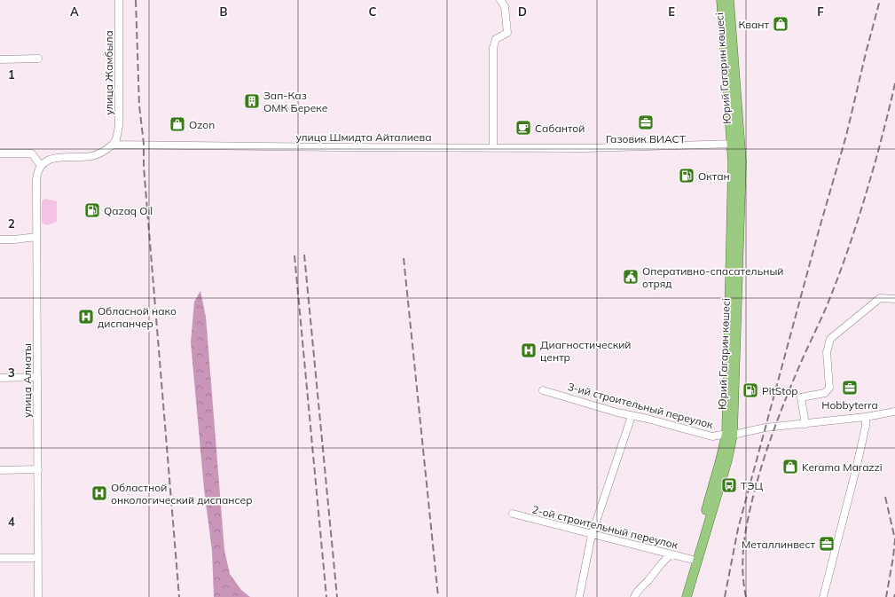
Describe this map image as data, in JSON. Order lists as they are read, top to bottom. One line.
{"streets":{"main road":["Юрий Гагарин көшесі"],"street":["улица Жамбыла","улица Шмидта Айталиева","улица Алматы","3-ий строительный переулок","2-ой строительный переулок"]},"crossings":[["Юрий Гагарин көшесі","улица Шмидта Айталиева"],["Юрий Гагарин көшесі","3-ий строительный переулок"],["Юрий Гагарин көшесі","2-ой строительный переулок"],["улица Жамбыла","улица Шмидта Айталиева"]],"places":{"shop":["Квант","Ozon","Kerama Marazzi"],"building":["Зап-Каз ОМК Береке"],"office":["Газовик ВИАСТ","Hobbyterra","Металлинвест"],"cafe":["Сабантой"],"fuel station":["Октан","Qazaq Oil","PitStop"],"public building":["Оперативно-спасательный отряд"],"hospital":["Обласной нако диспанчер","Диагностический центр","Областной онкологический диспансер"],"bus stop":["ТЭЦ"]},"grid":{"columns":["A","B","C","D","E","F"],"rows":["1","2","3","4"]}}
